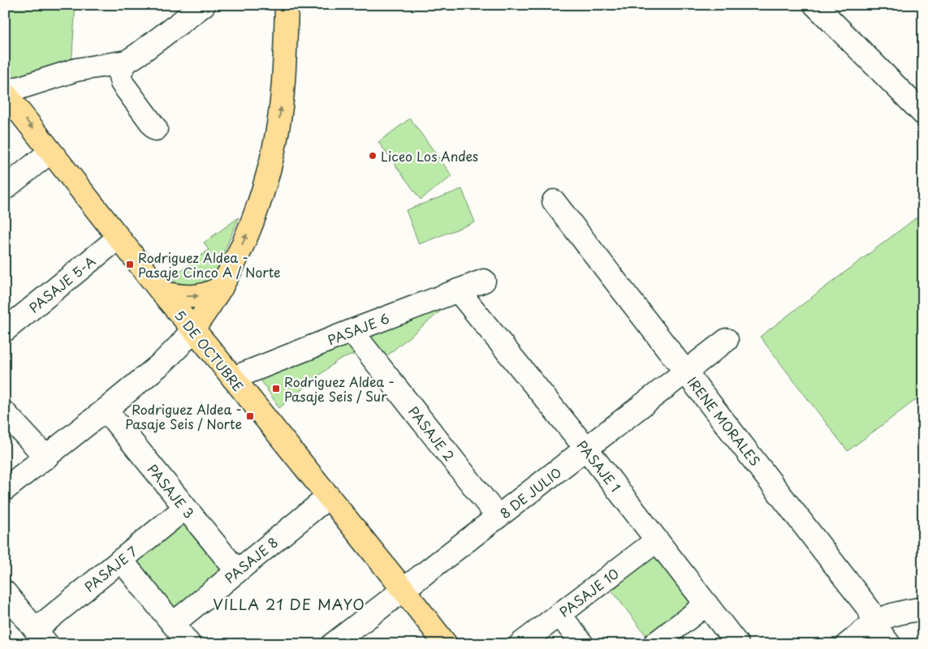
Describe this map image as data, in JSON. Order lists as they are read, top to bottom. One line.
{"streets":{"main road":["5 DE OCTUBRE"],"street":["PASAJE 5-A","PASAJE 6","IRENE MORALES","PASAJE 2","PASAJE 1","PASAJE 3","8 DE JULIO","PASAJE 8","PASAJE 7","PASAJE 10"]},"crossings":[["PASAJE 5-A","5 DE OCTUBRE"],["PASAJE 6","5 DE OCTUBRE"],["PASAJE 6","PASAJE 2"],["PASAJE 6","PASAJE 1"],["5 DE OCTUBRE","8 DE JULIO"],["5 DE OCTUBRE","PASAJE 8"],["IRENE MORALES","8 DE JULIO"],["PASAJE 2","8 DE JULIO"],["PASAJE 1","8 DE JULIO"],["PASAJE 1","PASAJE 10"],["PASAJE 3","PASAJE 8"],["PASAJE 3","PASAJE 7"]],"districts":["VILLA 21 DE MAYO"],"places":{"other":["Liceo Los Andes"],"transit":["Rodriguez Aldea - Pasaje Cinco A / Norte","Rodriguez Aldea - Pasaje Seis / Sur","Rodriguez Aldea - Pasaje Seis / Norte"]}}
